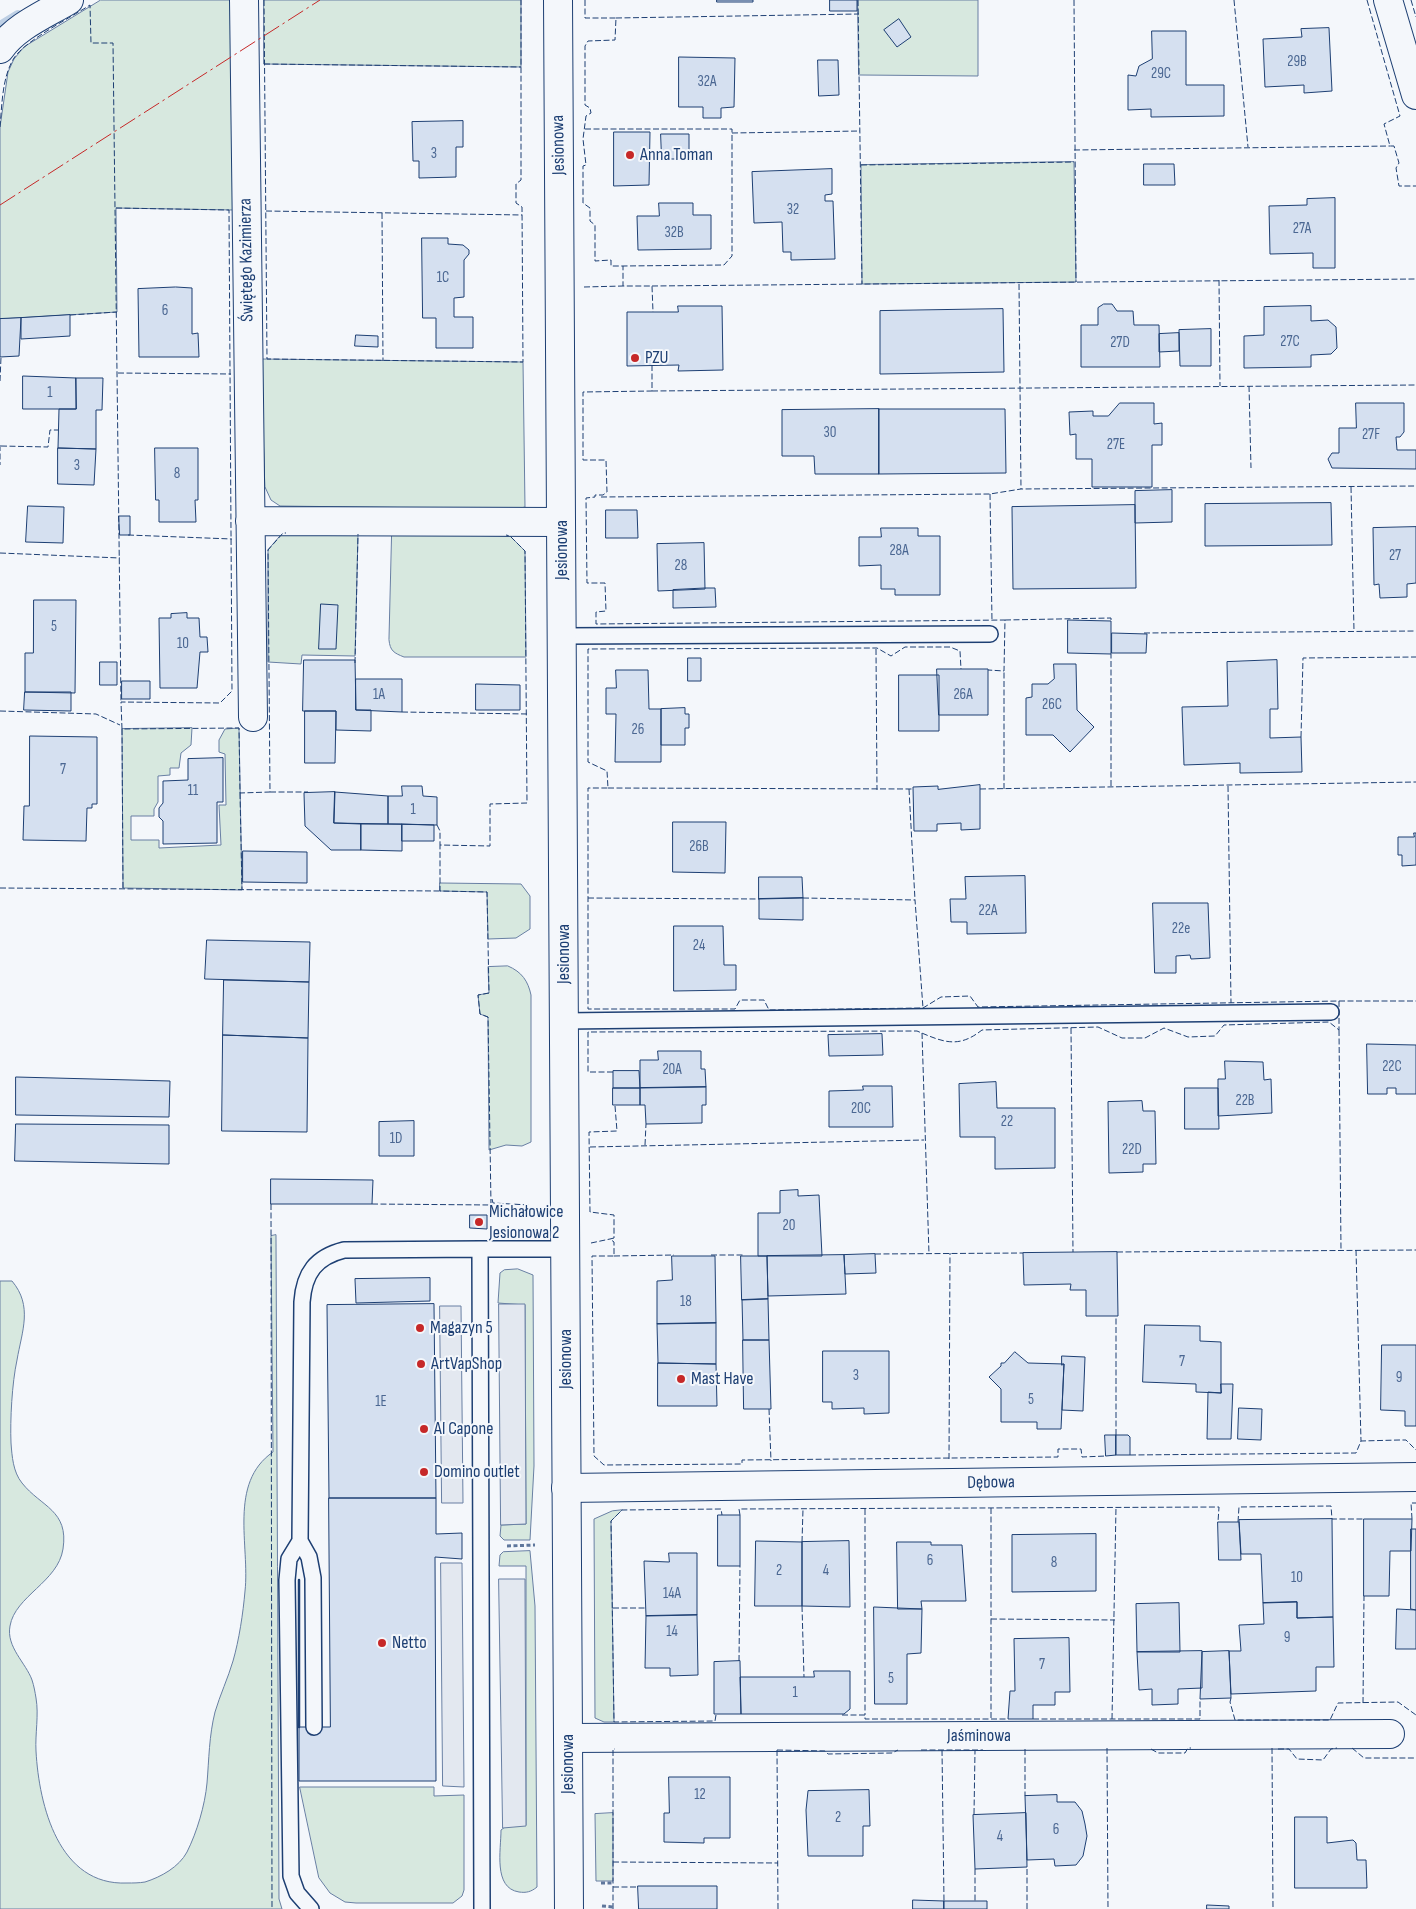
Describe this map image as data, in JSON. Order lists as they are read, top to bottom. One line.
{"streets":{"street":["Jesionowa","Świętego Kazimierza","Dębowa","Jaśminowa"]},"crossings":[["Jesionowa","Dębowa"],["Jesionowa","Jaśminowa"]],"places":["Anna Toman","PZU","Michałowice Jesionowa 2","Magazyn 5","ArtVapShop","Mast Have","Al Capone","Domino outlet","Netto"],"house_numbers":["29B","29C","32A","3","32","27A","32B","1C","6","27C","27D","1","30","27F","27E","3","8","28A","27","28","5","10","1A","26A","26C","26","7","11","1","26B","22A","22e","24","22C","20A","22B","20C","22","1D","22D","20","18","7","3","9","5","1E","6","8","2","4","10","14A","14","9","7","5","1","12","2","6","4"]}
